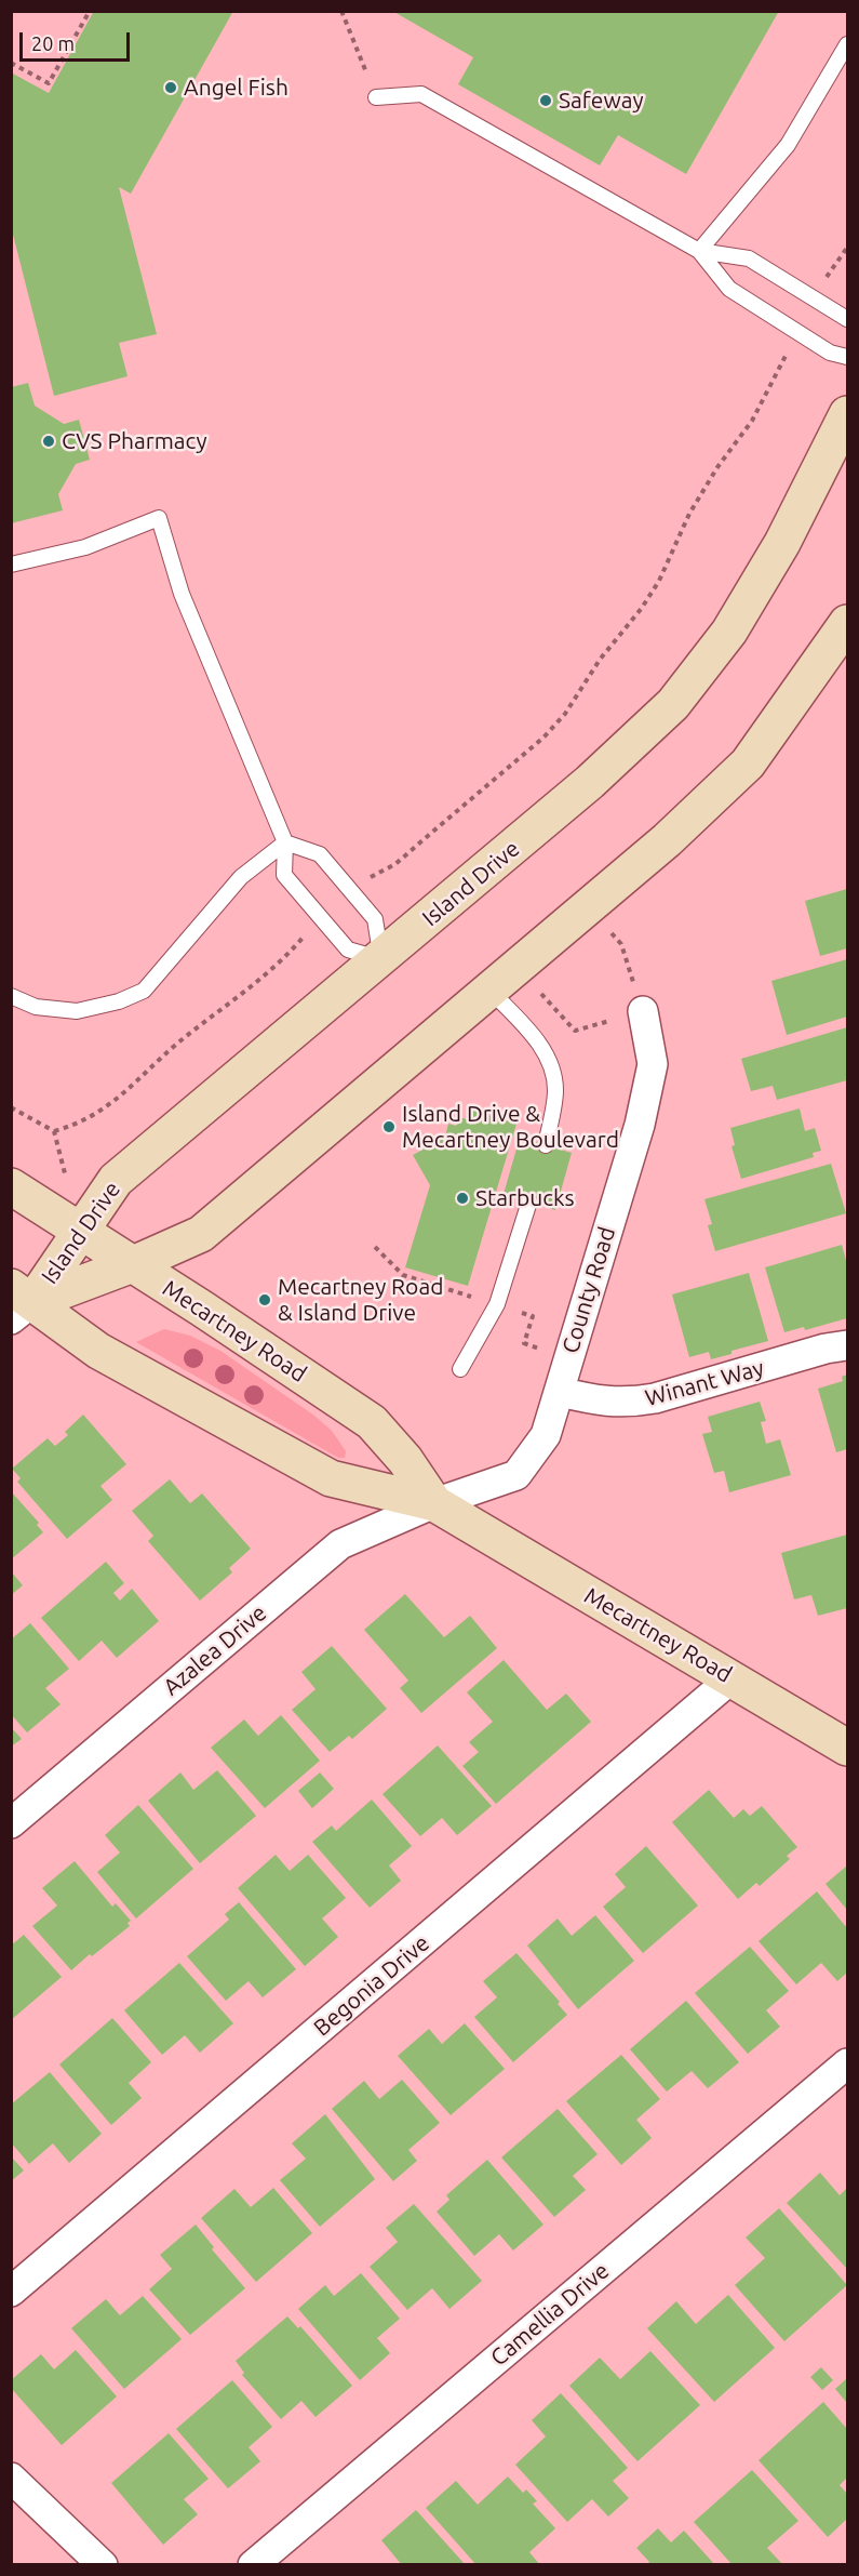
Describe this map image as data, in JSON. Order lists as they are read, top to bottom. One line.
{"streets":{"main road":["Island Drive","Mecartney Road"],"street":["County Road","Winant Way","Azalea Drive","Begonia Drive","Camellia Drive"]},"crossings":[["Island Drive","Mecartney Road"],["County Road","Mecartney Road"],["County Road","Winant Way"],["County Road","Azalea Drive"],["Mecartney Road","Azalea Drive"],["Mecartney Road","Begonia Drive"]],"places":["Angel Fish","Safeway","CVS Pharmacy","Island Drive & Mecartney Boulevard","Starbucks","Mecartney Road & Island Drive"],"scale_bar":"20 m"}
